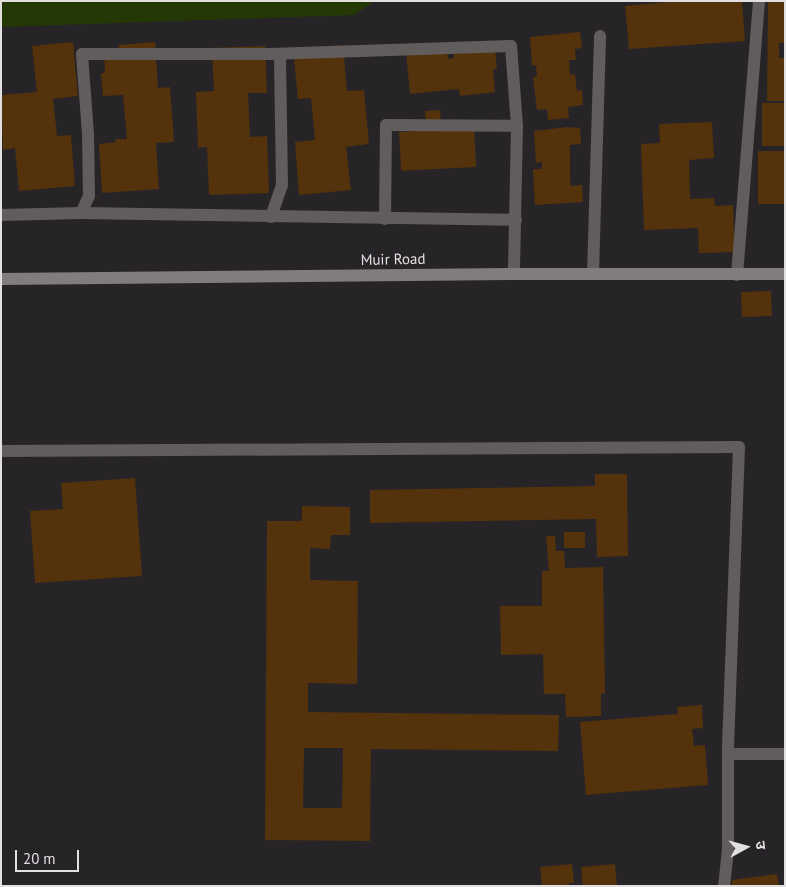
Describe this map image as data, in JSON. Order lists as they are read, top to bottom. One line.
{"streets":{"main road":["Muir Road"]},"scale_bar":"20 m","north":"right"}
